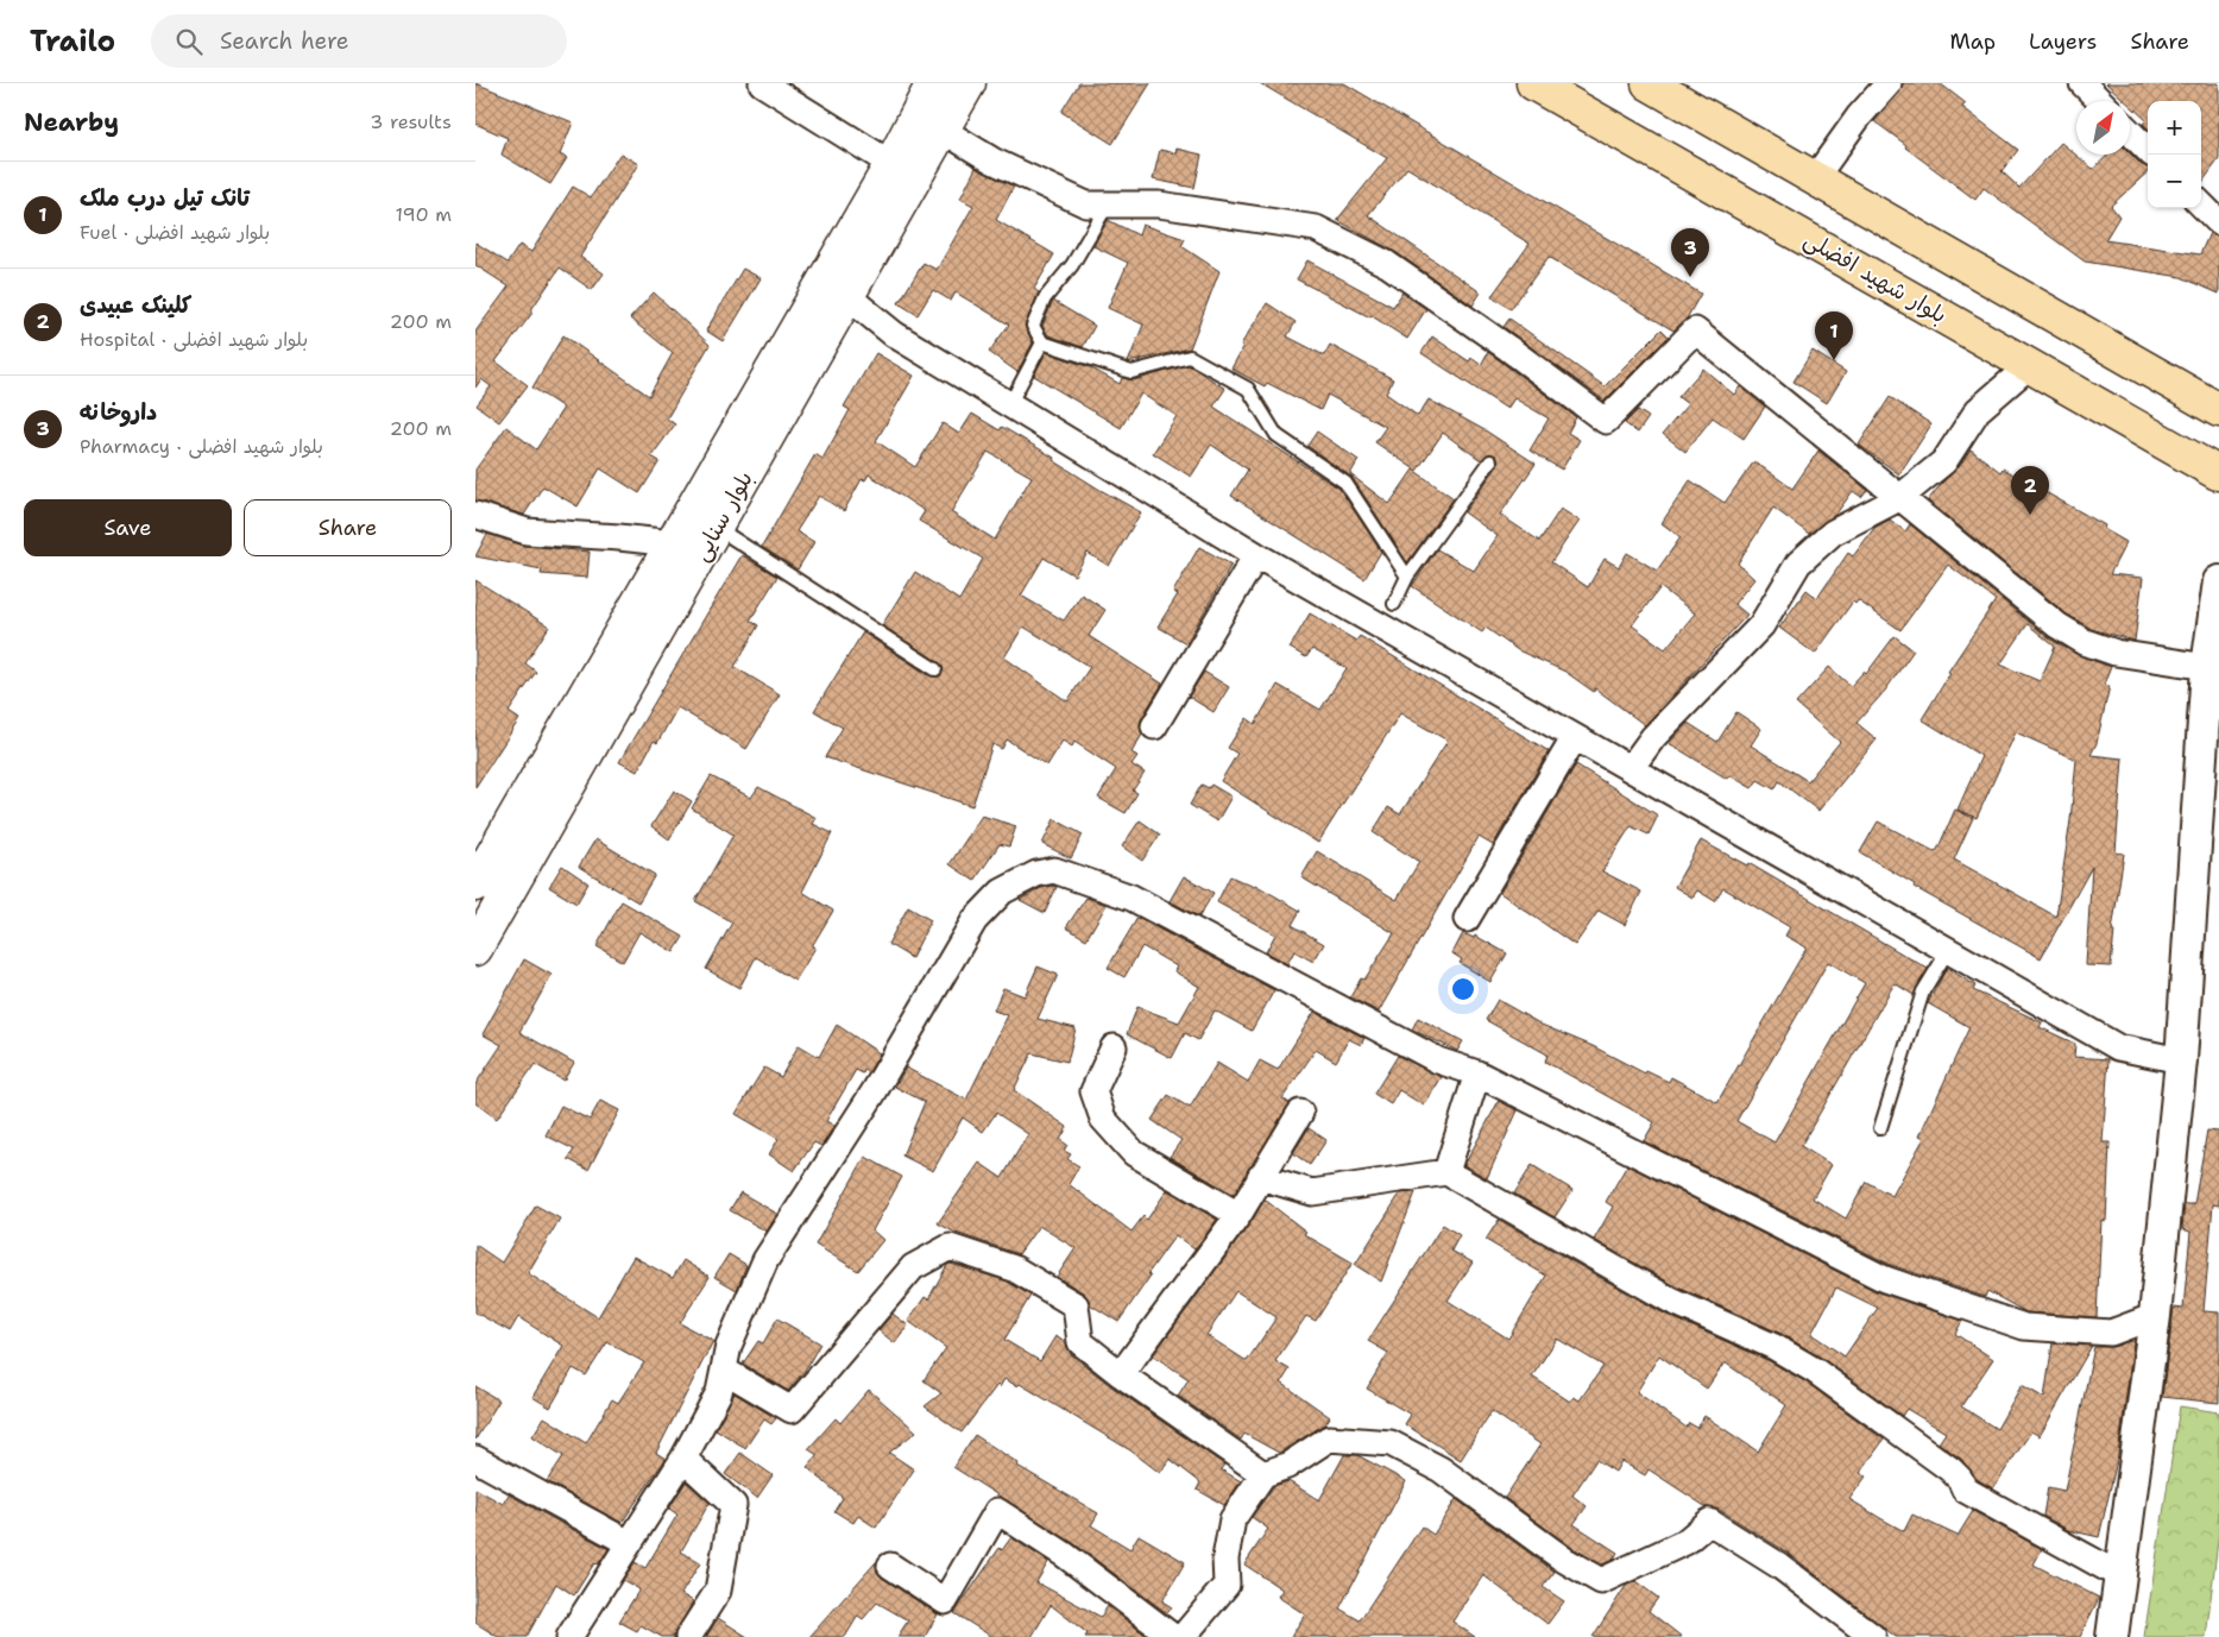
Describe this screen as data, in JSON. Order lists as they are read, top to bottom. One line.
{"streets":{"main road":["بلوار شهید افضلی","بلوار سنایی"]},"north":"top right","page":{"header":"Trailo","search":"Search here","nav":["Map","Layers","Share"],"heading":["Nearby","3 results"],"map_buttons":["+","−"],"list":[{"mark":"1","name":"تانک تیل درب ملک","note":"Fuel · بلوار شهید افضلی","value":"190 m"},{"mark":"2","name":"کلینک عبیدی","note":"Hospital · بلوار شهید افضلی","value":"200 m"},{"mark":"3","name":"داروخانه","note":"Pharmacy · بلوار شهید افضلی","value":"200 m"}],"pins":["3","1","2"],"buttons":["Save","Share"]}}
